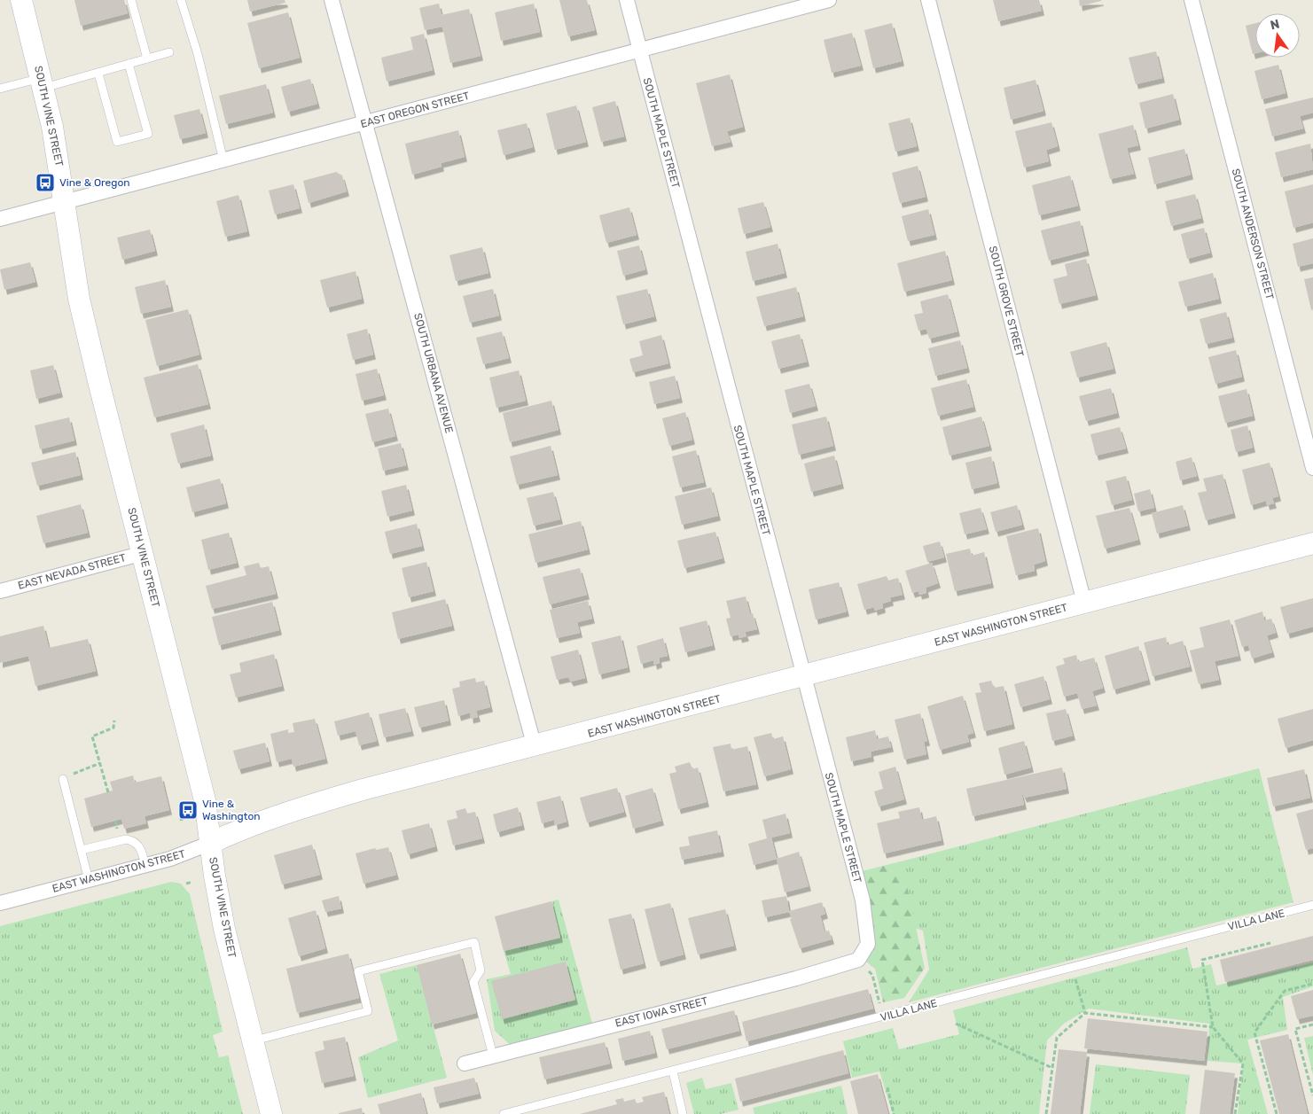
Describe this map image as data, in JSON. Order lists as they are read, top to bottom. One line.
{"streets":{"main road":["SOUTH VINE STREET","EAST WASHINGTON STREET"],"street":["EAST OREGON STREET","SOUTH MAPLE STREET","SOUTH ANDERSON STREET","SOUTH GROVE STREET","SOUTH URBANA AVENUE","EAST NEVADA STREET","EAST IOWA STREET"],"lane":["VILLA LANE"]},"crossings":[["EAST OREGON STREET","SOUTH VINE STREET"],["EAST OREGON STREET","SOUTH MAPLE STREET"],["EAST OREGON STREET","SOUTH URBANA AVENUE"],["SOUTH VINE STREET","EAST NEVADA STREET"],["SOUTH VINE STREET","EAST WASHINGTON STREET"],["SOUTH MAPLE STREET","EAST WASHINGTON STREET"],["SOUTH MAPLE STREET","EAST IOWA STREET"],["SOUTH GROVE STREET","EAST WASHINGTON STREET"],["SOUTH URBANA AVENUE","EAST WASHINGTON STREET"]],"places":{"bus stop":["Vine & Oregon","Vine & Washington"]},"north":"top"}
